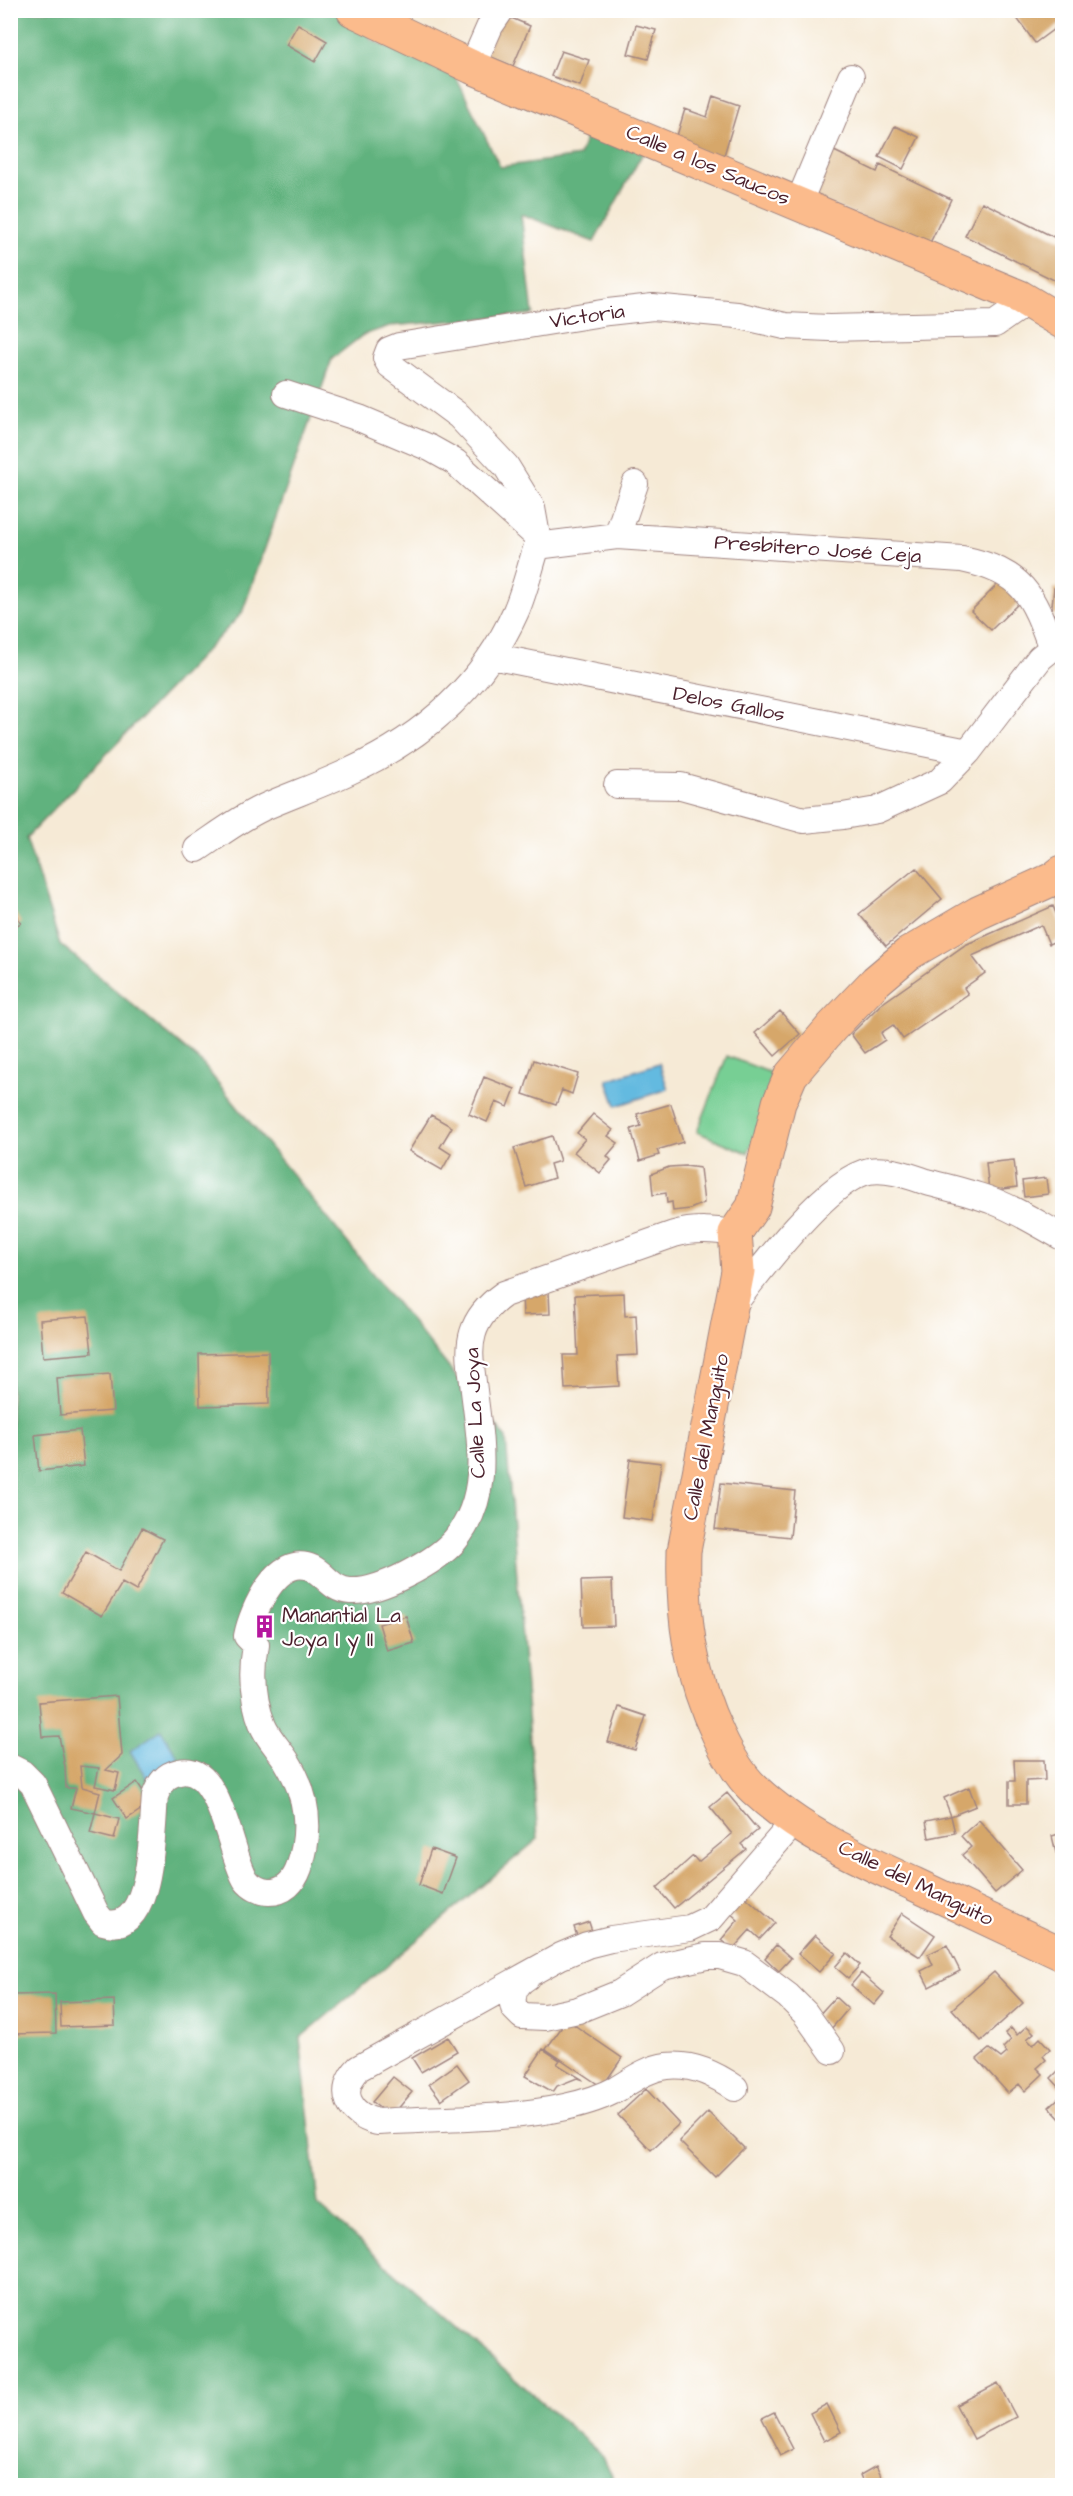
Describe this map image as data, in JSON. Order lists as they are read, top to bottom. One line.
{"streets":{"main road":["Calle a los Saucos","Calle del Manguito"],"street":["Victoria","Presbítero José Ceja","Delos Gallos","Calle La Joya"]},"crossings":[["Calle a los Saucos","Victoria"],["Victoria","Presbítero José Ceja"],["Calle La Joya","Calle del Manguito"]],"places":{"building":["Manantial La Joya I y II"]}}
